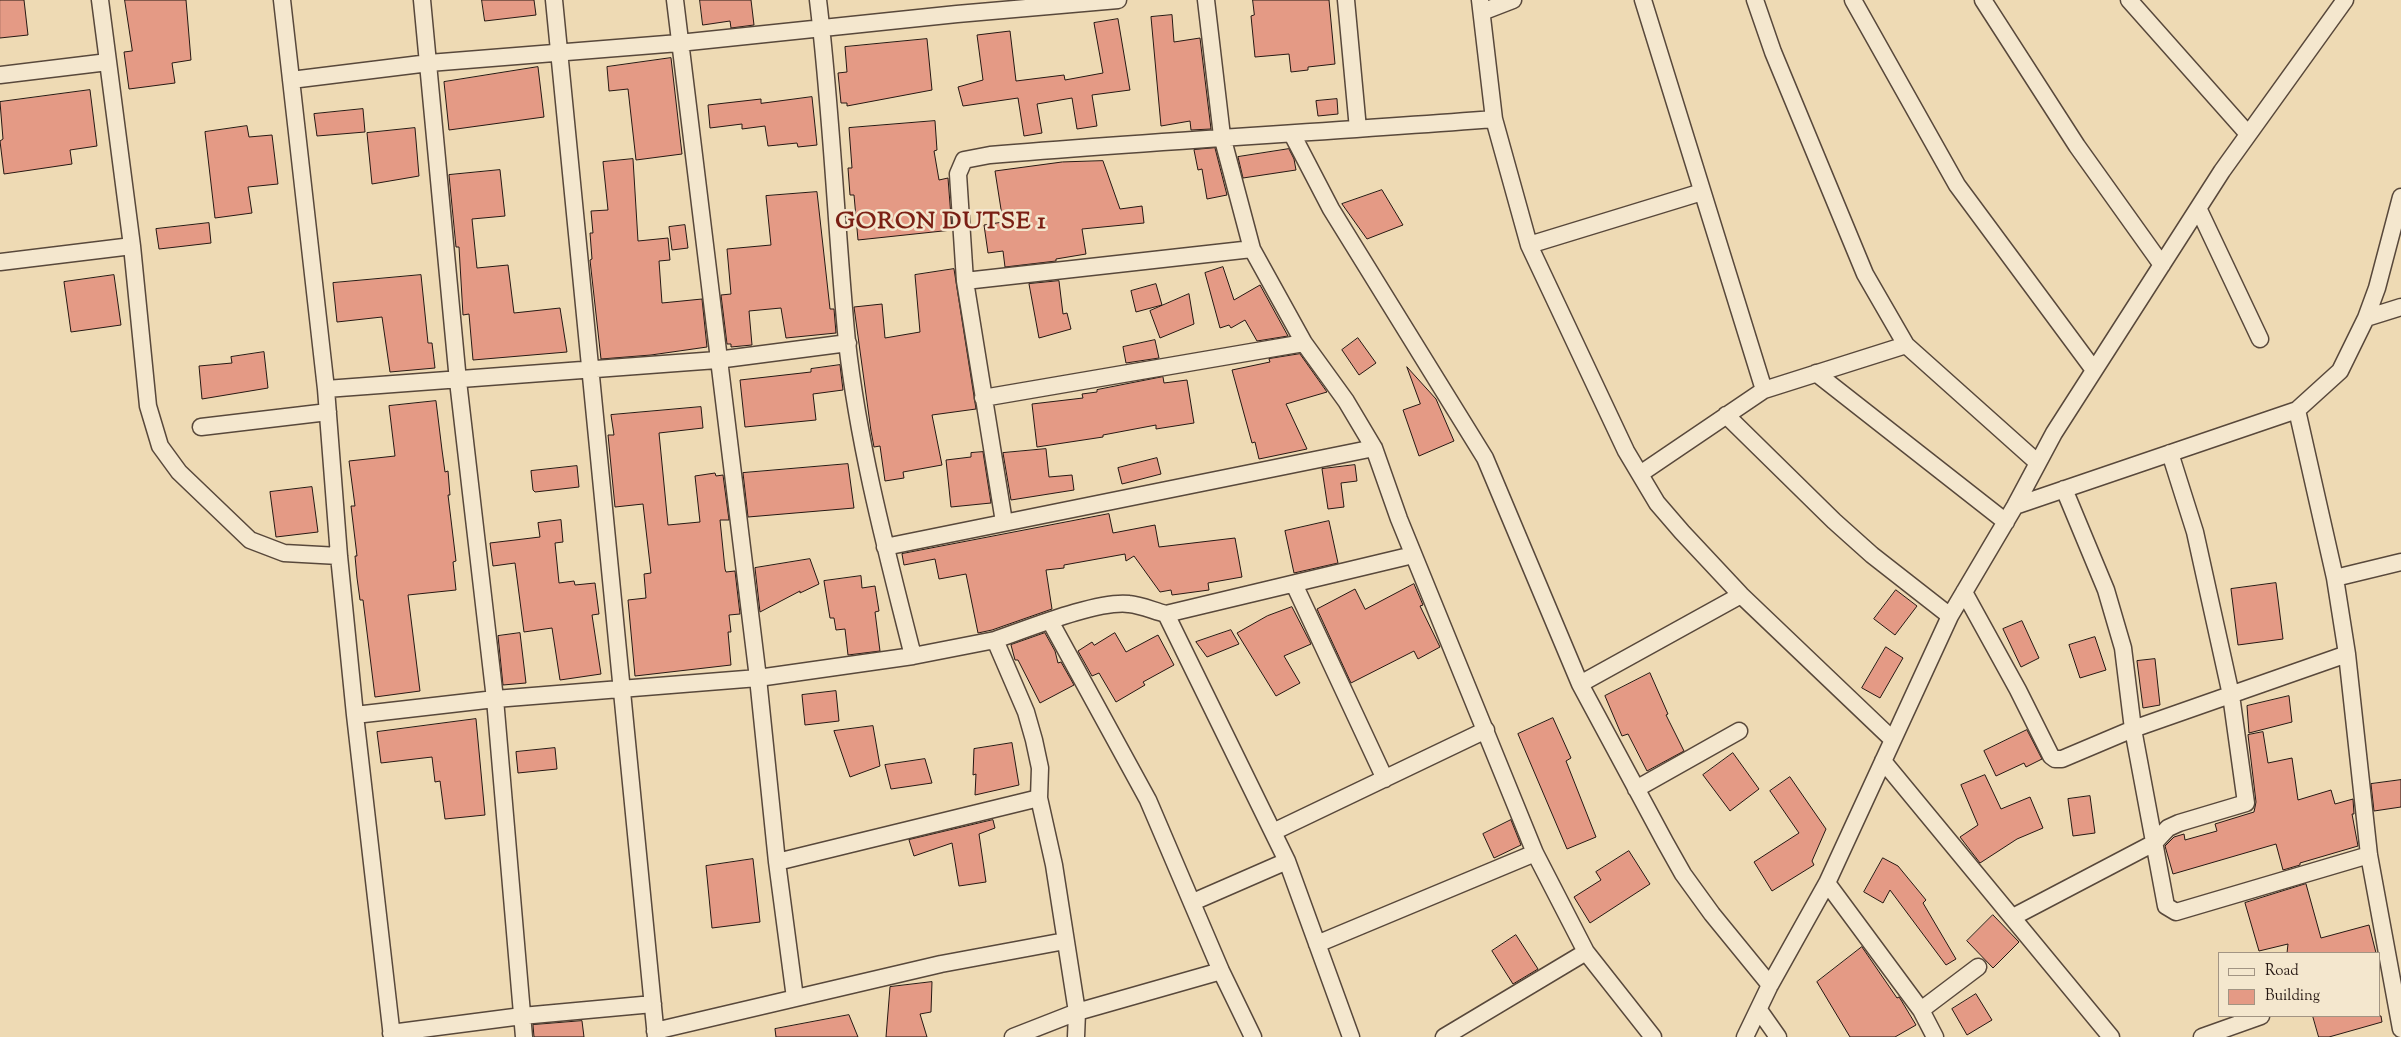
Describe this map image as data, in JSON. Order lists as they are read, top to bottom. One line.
{"districts":["GORON DUTSE 1"],"legend":["Road","Building"]}
